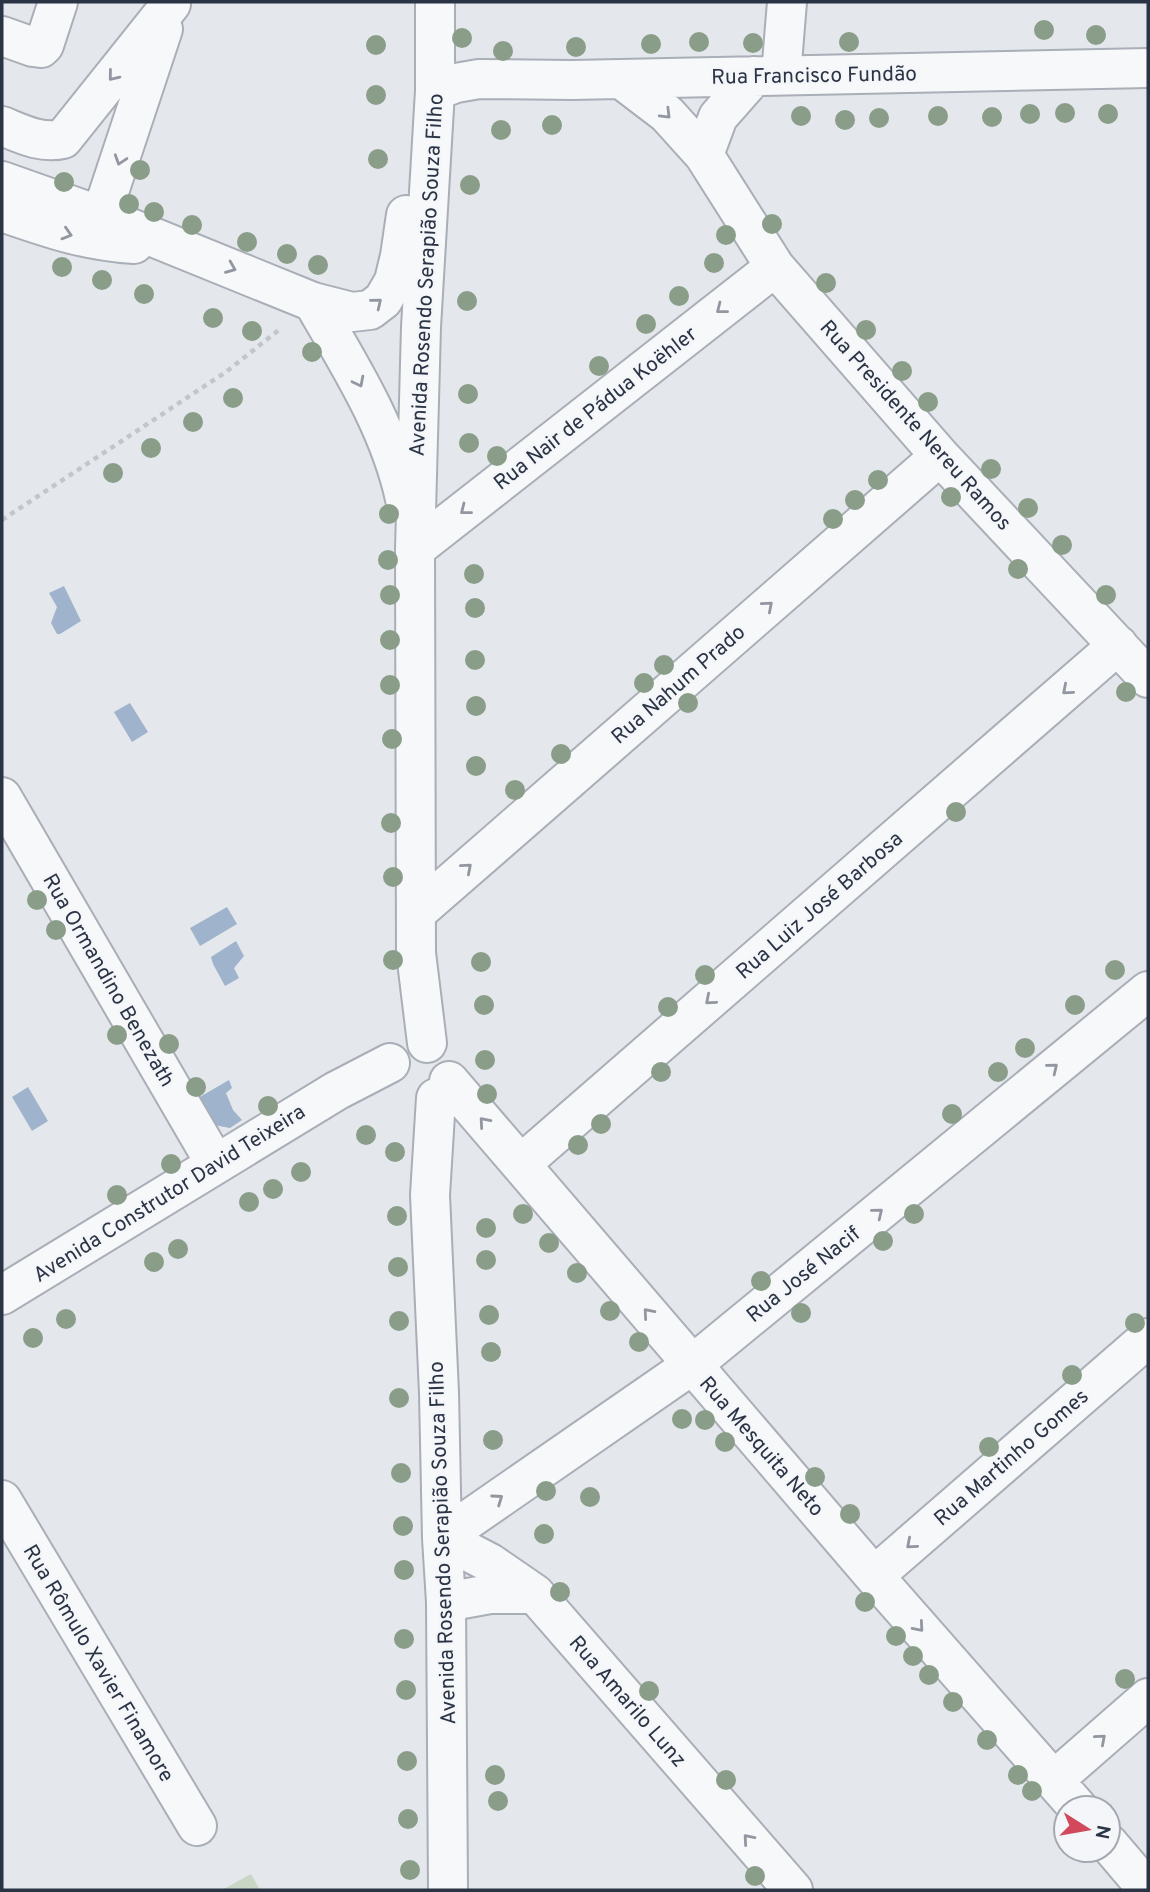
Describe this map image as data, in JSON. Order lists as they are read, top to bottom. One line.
{"streets":{"street":["Rua Francisco Fundão","Avenida Rosendo Serapião Souza Filho","Rua Nair de Pádua Koëhler","Rua Presidente Nereu Ramos","Rua Nahum Prado","Rua Luiz José Barbosa","Rua Ormandino Benezath","Avenida Construtor David Teixeira","Rua José Nacif","Rua Mesquita Neto","Rua Martinho Gomes","Rua Rômulo Xavier Finamore","Rua Amarilo Lunz"]},"crossings":[["Rua Francisco Fundão","Avenida Rosendo Serapião Souza Filho"],["Rua Francisco Fundão","Rua Presidente Nereu Ramos"],["Avenida Rosendo Serapião Souza Filho","Rua Nair de Pádua Koëhler"],["Avenida Rosendo Serapião Souza Filho","Rua Nahum Prado"],["Avenida Rosendo Serapião Souza Filho","Avenida Construtor David Teixeira"],["Avenida Rosendo Serapião Souza Filho","Rua José Nacif"],["Avenida Rosendo Serapião Souza Filho","Rua Mesquita Neto"],["Avenida Rosendo Serapião Souza Filho","Rua Amarilo Lunz"],["Rua Nair de Pádua Koëhler","Rua Presidente Nereu Ramos"],["Rua Presidente Nereu Ramos","Rua Nahum Prado"],["Rua Presidente Nereu Ramos","Rua Luiz José Barbosa"],["Rua Luiz José Barbosa","Rua Mesquita Neto"],["Rua Ormandino Benezath","Avenida Construtor David Teixeira"],["Avenida Construtor David Teixeira","Rua Mesquita Neto"],["Rua José Nacif","Rua Mesquita Neto"],["Rua José Nacif","Rua Amarilo Lunz"],["Rua Mesquita Neto","Rua Martinho Gomes"]],"one_way":["Rua Nair de Pádua Koëhler","Rua Nahum Prado","Rua Luiz José Barbosa","Rua José Nacif","Rua Amarilo Lunz"],"north":"right"}
